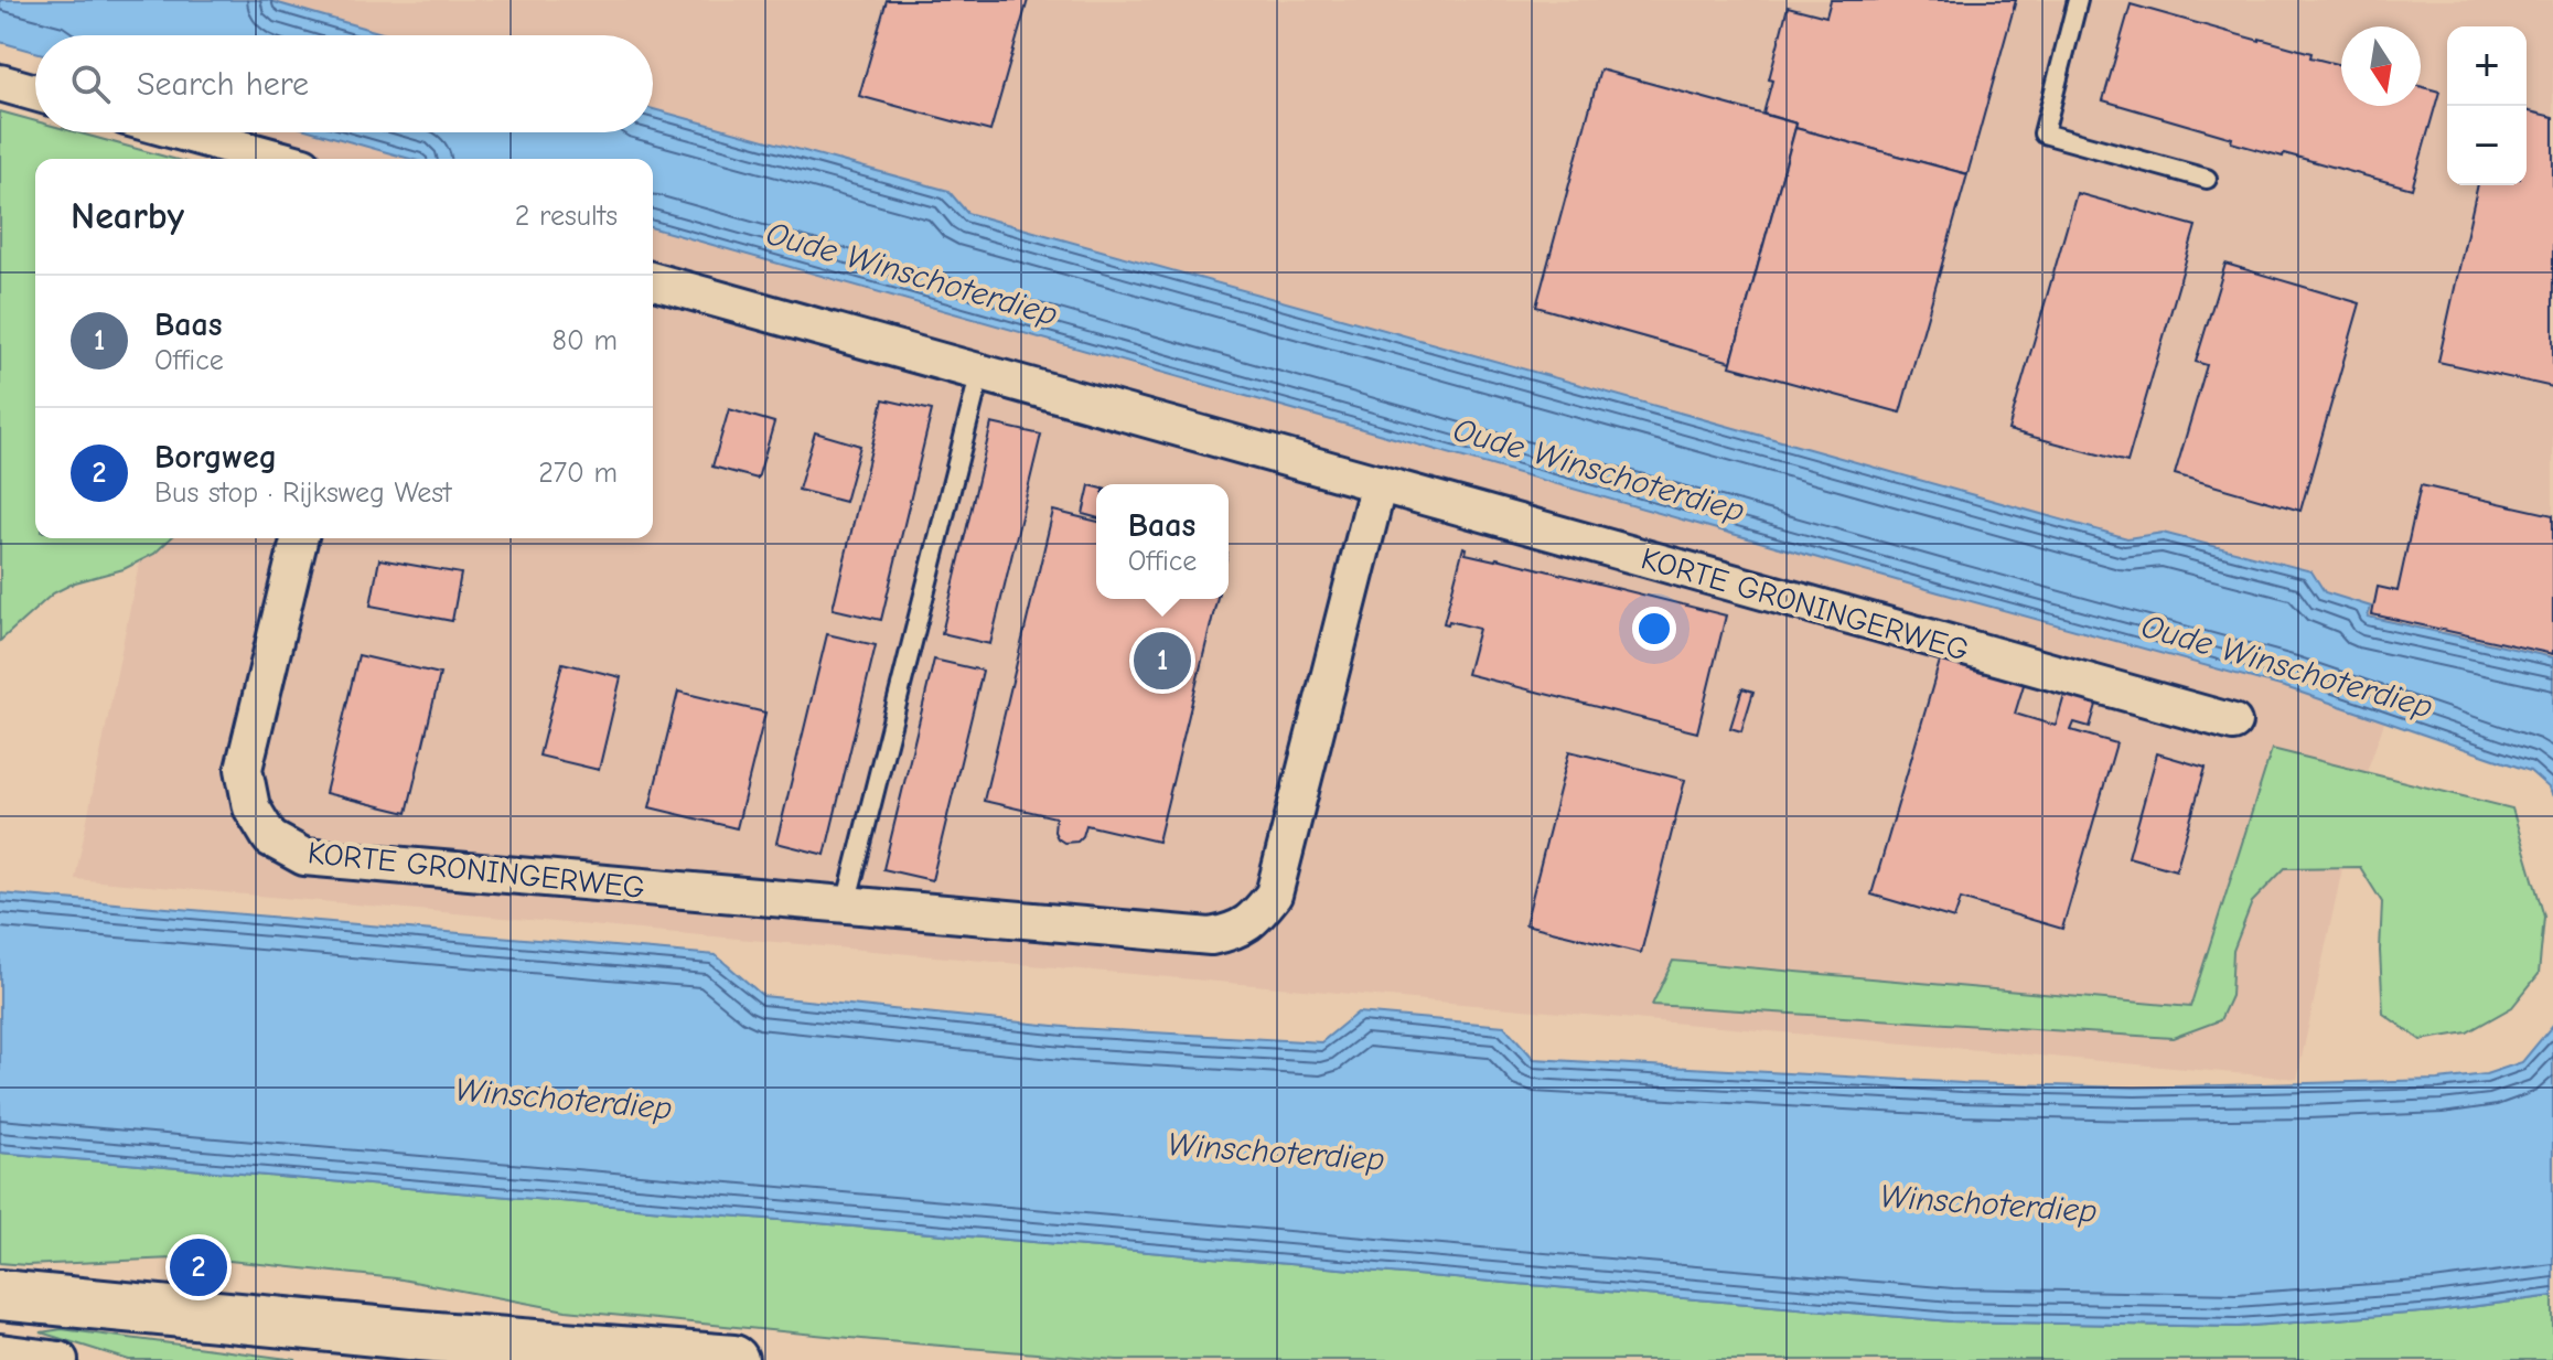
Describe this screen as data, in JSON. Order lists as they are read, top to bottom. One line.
{"streets":{"street":["KORTE GRONINGERWEG"]},"water":["Oude Winschoterdiep","Winschoterdiep"],"north":"bottom","page":{"map_buttons":["+","−"],"search":"Search here","heading":["Nearby","2 results"],"list":[{"mark":"1","name":"Baas","note":"Office","value":"80 m"},{"mark":"2","name":"Borgweg","note":"Bus stop · Rijksweg West","value":"270 m"}],"popup":["Baas","Office"],"pins":["1","2"]}}
